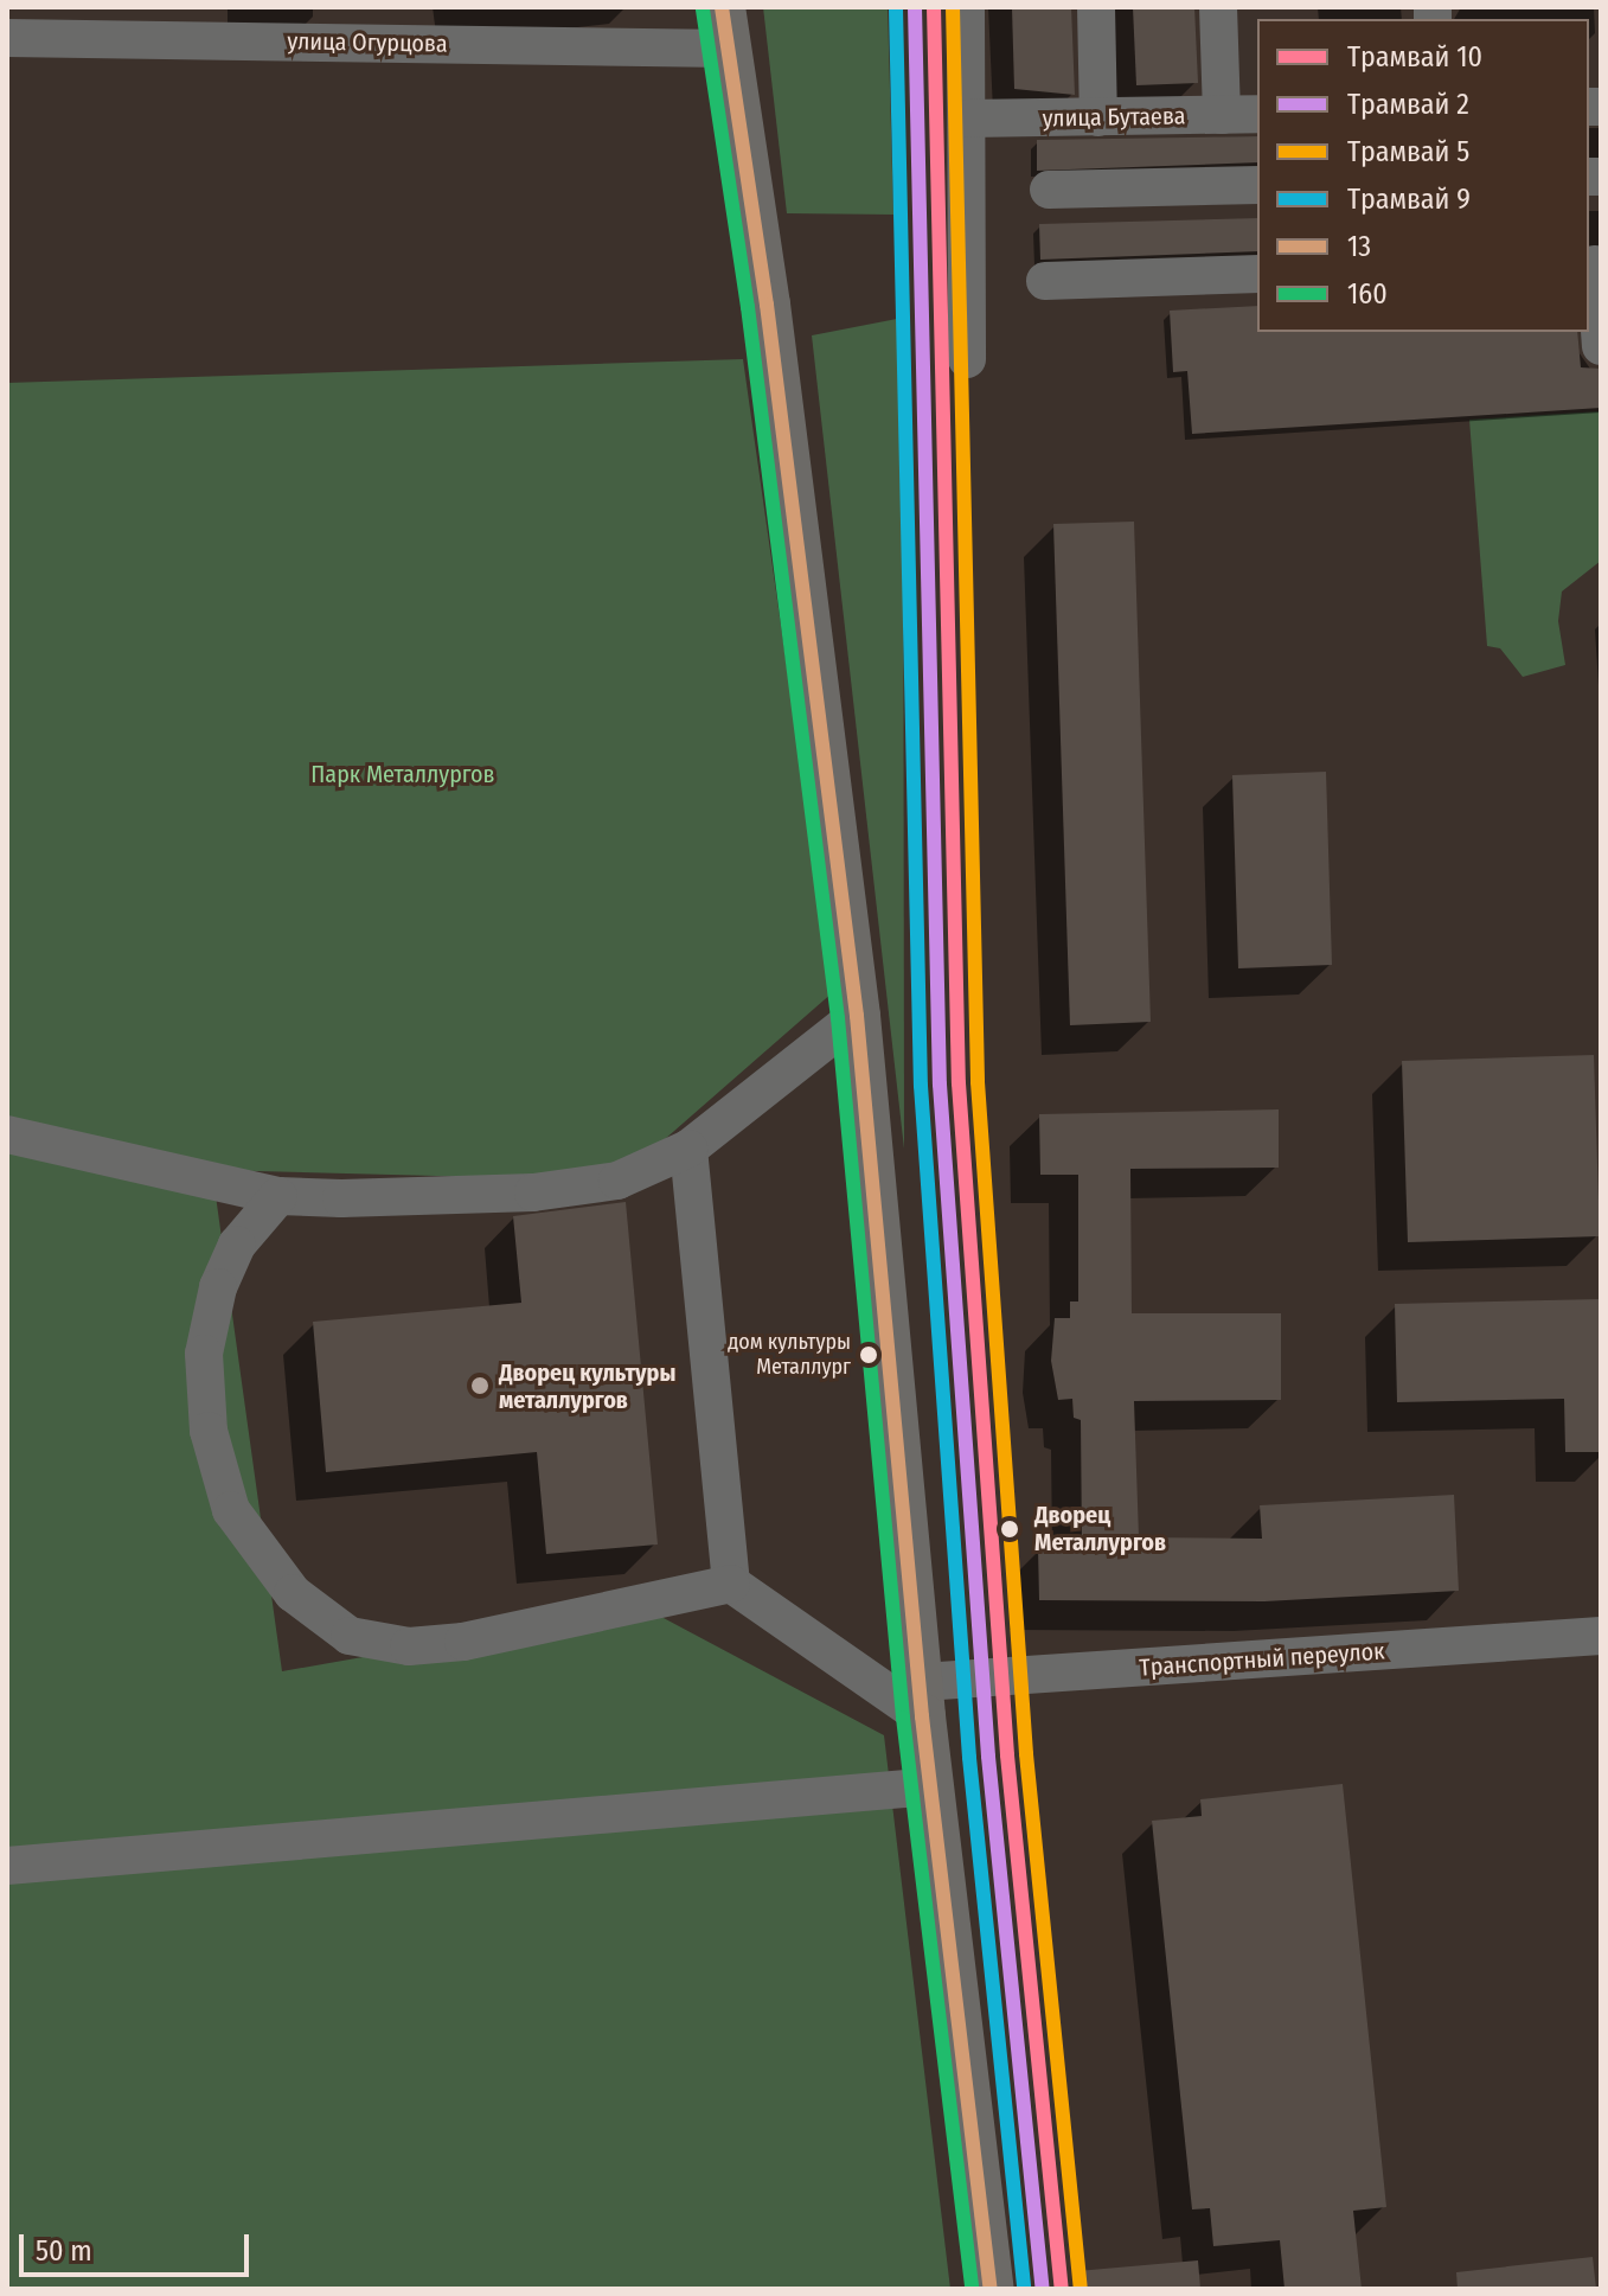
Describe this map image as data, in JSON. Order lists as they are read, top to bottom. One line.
{"streets":{"street":["улица Огурцова","улица Бутаева","Транспортный переулок"]},"parks":["Парк Металлургов"],"places":["дом культуры Металлург","Дворец культуры металлургов","Дворец Металлургов"],"lines":["tram line 10","tram line 2","tram line 5","transit line 13","tram line 9","transit line 160"],"legend":["Трамвай 10","Трамвай 2","Трамвай 5","Трамвай 9","13","160"],"scale_bar":"50 m"}
